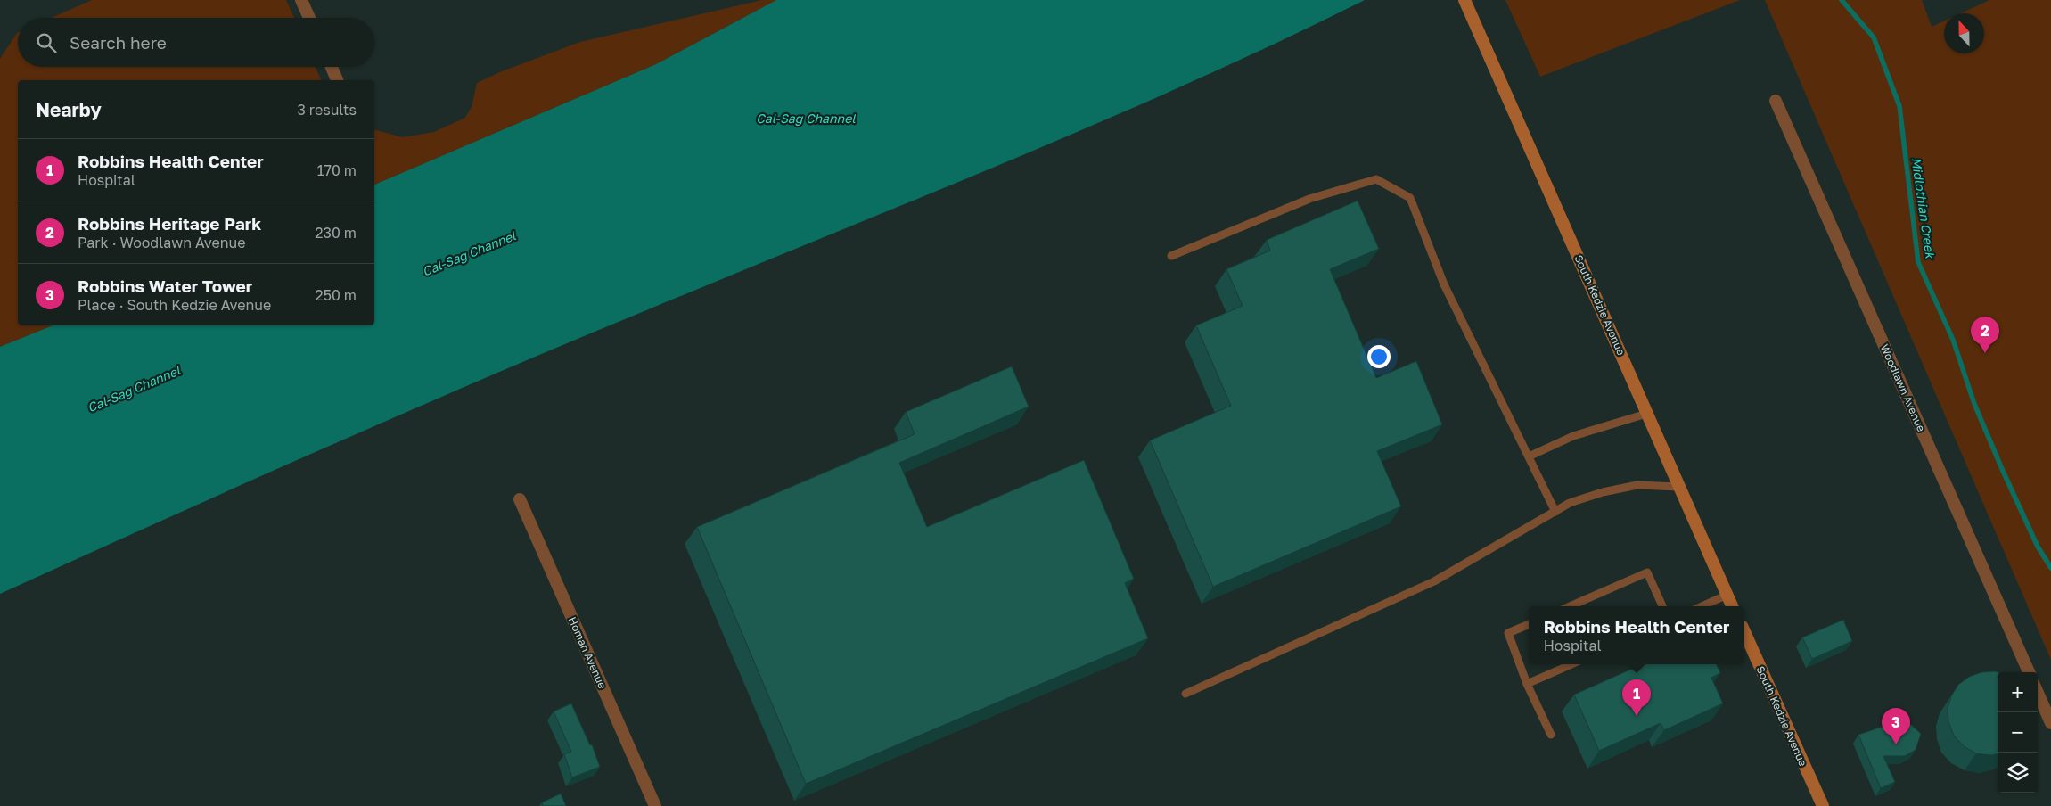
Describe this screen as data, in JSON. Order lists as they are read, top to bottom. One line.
{"streets":{"main road":["South Kedzie Avenue"],"street":["Woodlawn Avenue","Homan Avenue"]},"water":["Cal-Sag Channel","Midlothian Creek"],"north":"top","page":{"search":"Search here","heading":["Nearby","3 results"],"list":[{"mark":"1","name":"Robbins Health Center","note":"Hospital","value":"170 m"},{"mark":"2","name":"Robbins Heritage Park","note":"Park · Woodlawn Avenue","value":"230 m"},{"mark":"3","name":"Robbins Water Tower","note":"Place · South Kedzie Avenue","value":"250 m"}],"pins":["2","1","3"],"popup":["Robbins Health Center","Hospital"],"map_buttons":["+","−"]}}
